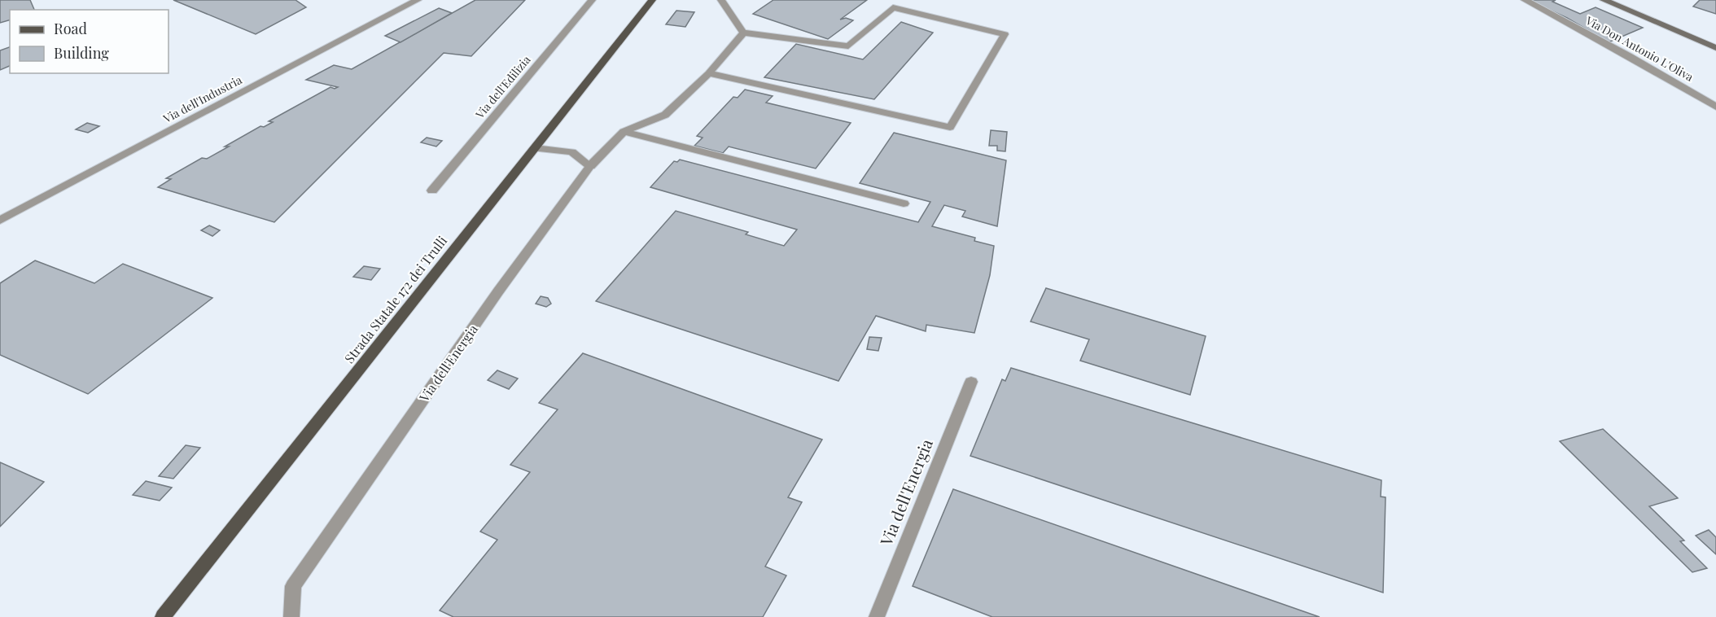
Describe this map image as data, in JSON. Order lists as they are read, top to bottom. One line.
{"streets":{"main road":["Strada Statale 172 dei Trulli"],"street":["Via Don Antonio L'Oliva","Via dell'Edilizia","Via dell'Industria","Via dell'Energia"]},"legend":["Road","Building"]}
